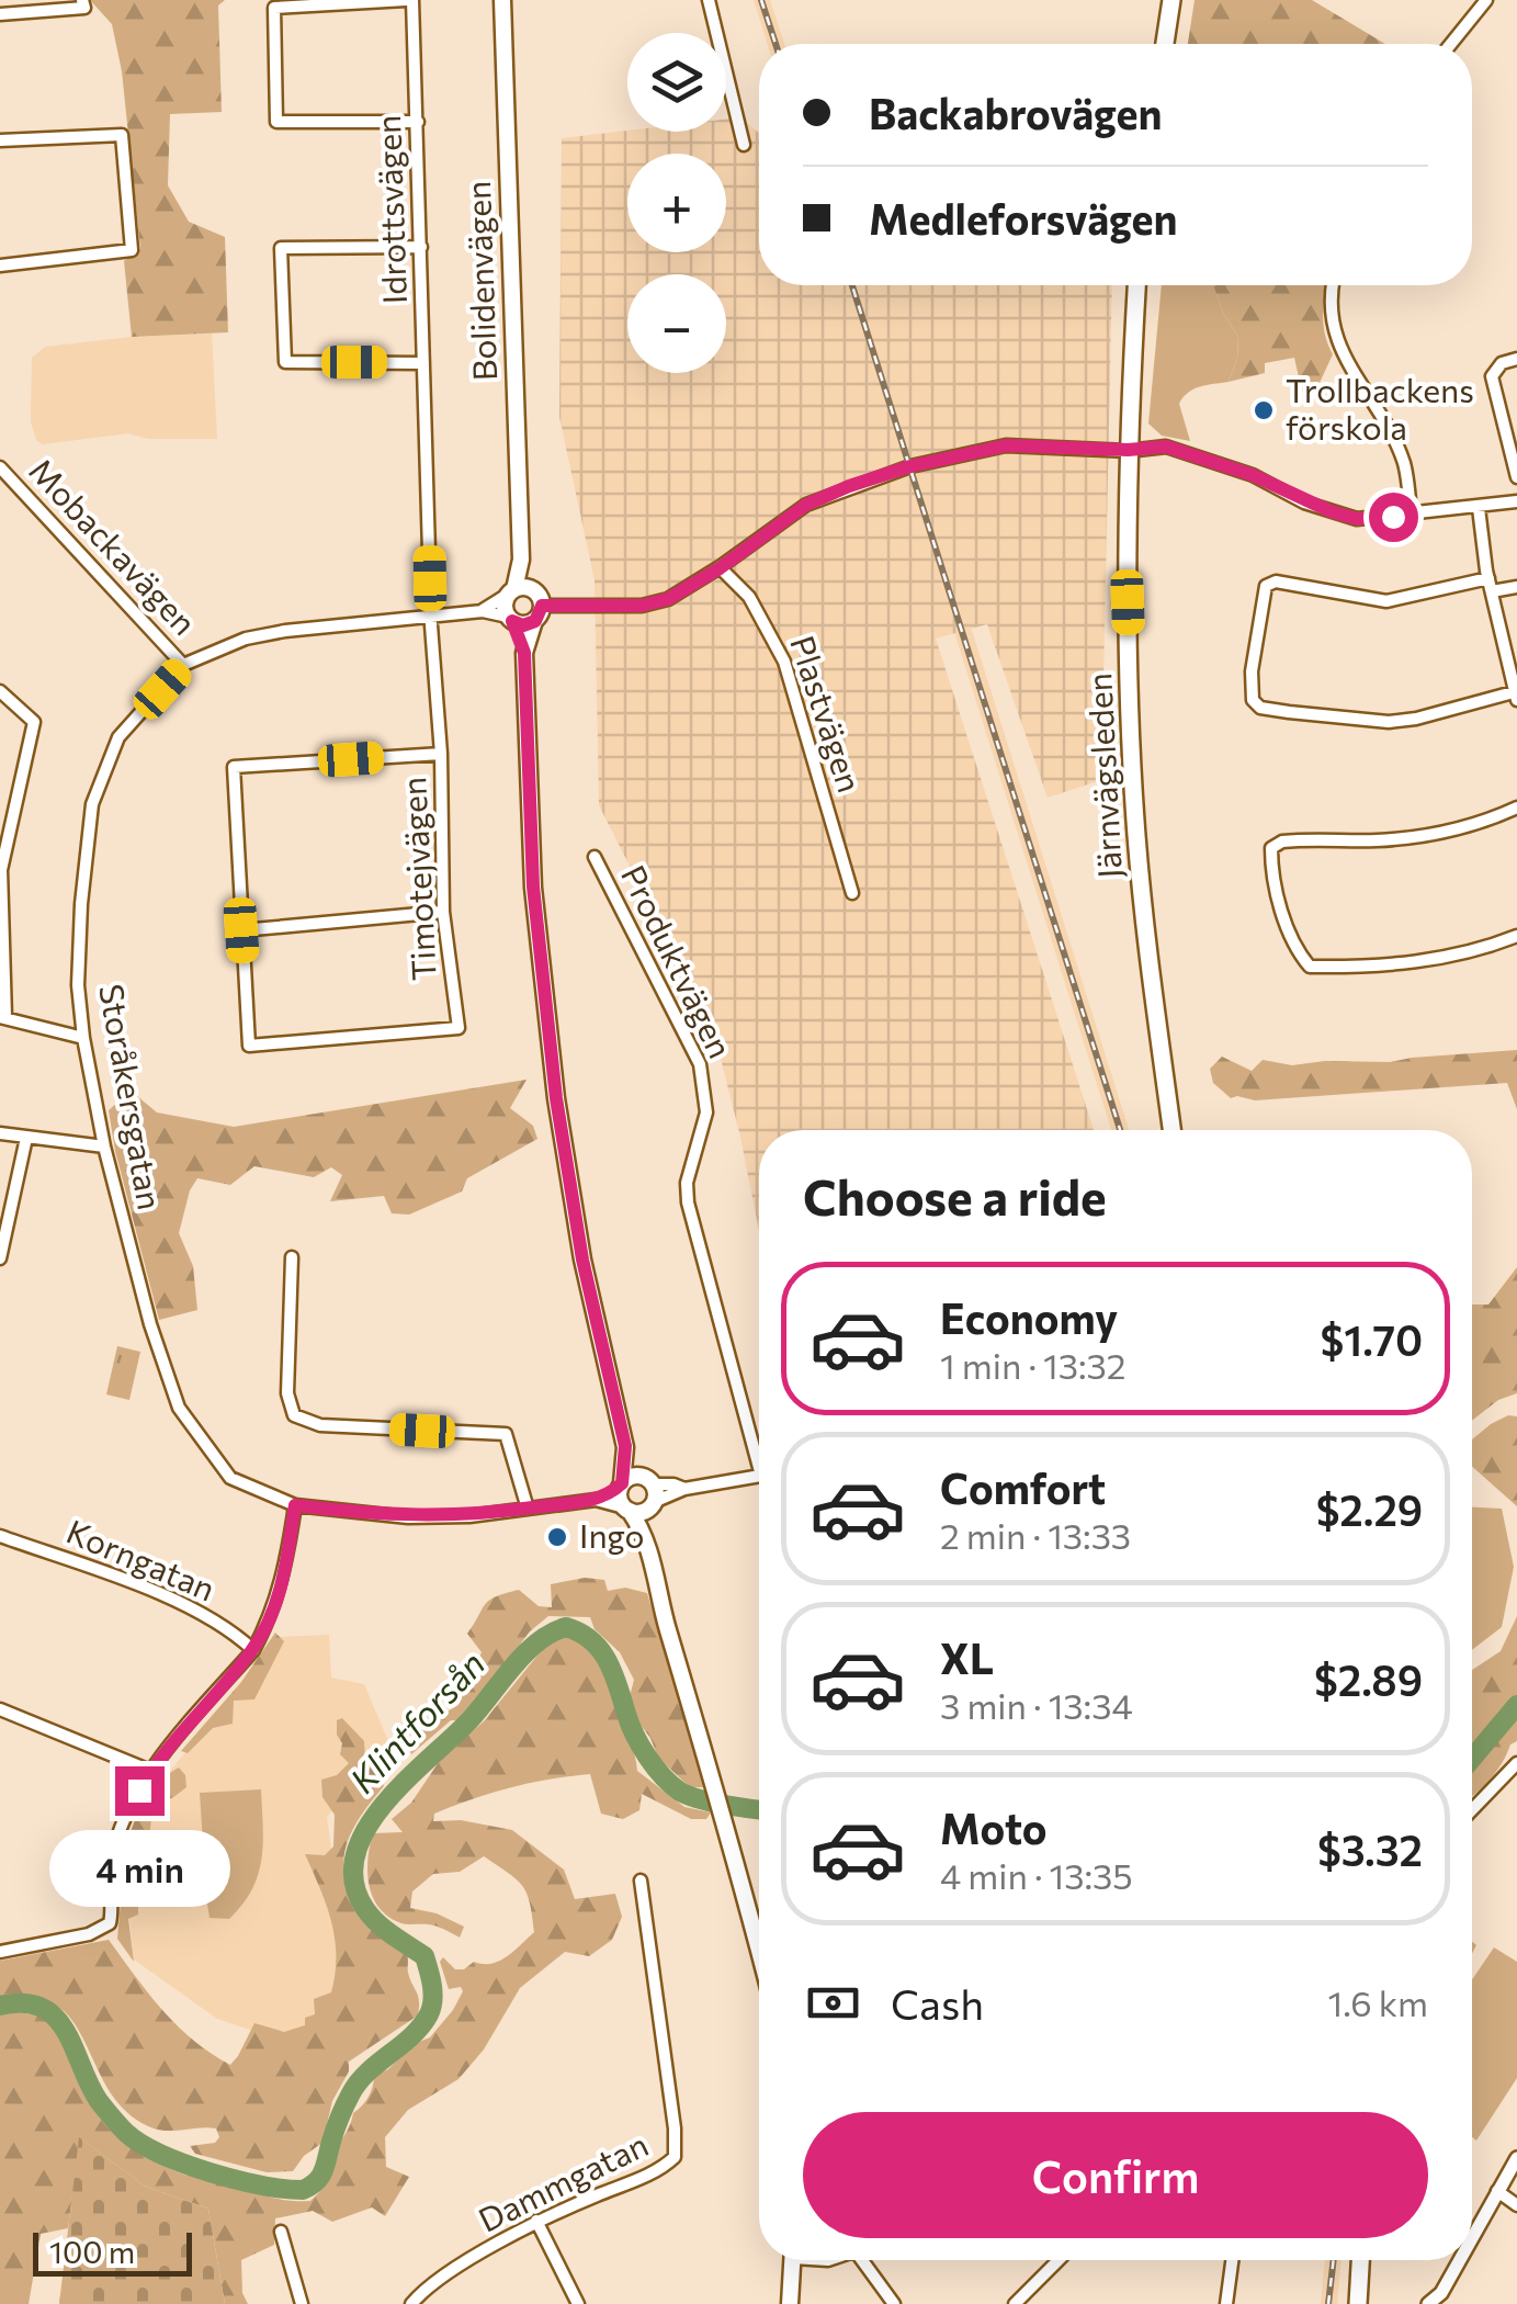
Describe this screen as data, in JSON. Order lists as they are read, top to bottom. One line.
{"streets":{"main road":["Bolidenvägen","Järnvägsleden"],"street":["Idrottsvägen","Mobackavägen","Plastvägen","Timotejvägen","Produktvägen","Storåkersgatan","Korngatan","Dammgatan"]},"crossings":[["Idrottsvägen","Timotejvägen"],["Idrottsvägen","Storåkersgatan"],["Bolidenvägen","Storåkersgatan"],["Mobackavägen","Storåkersgatan"],["Timotejvägen","Storåkersgatan"]],"water":["Klintforsån"],"places":["Trollbackens förskola","Ingo"],"scale_bar":"100 m","page":{"map_buttons":["+","−"],"banner":["Backabrovägen","Medleforsvägen"],"heading":"Choose a ride","list":[{"name":"Economy","note":"1 min · 13:32","value":"$1.70"},{"name":"Comfort","note":"2 min · 13:33","value":"$2.29"},{"name":"XL","note":"3 min · 13:34","value":"$2.89"},{"name":"Moto","note":"4 min · 13:35","value":"$3.32"}],"bubble":"4 min","pay":["Cash","1.6 km"],"buttons":"Confirm","scale":"100 m"}}
